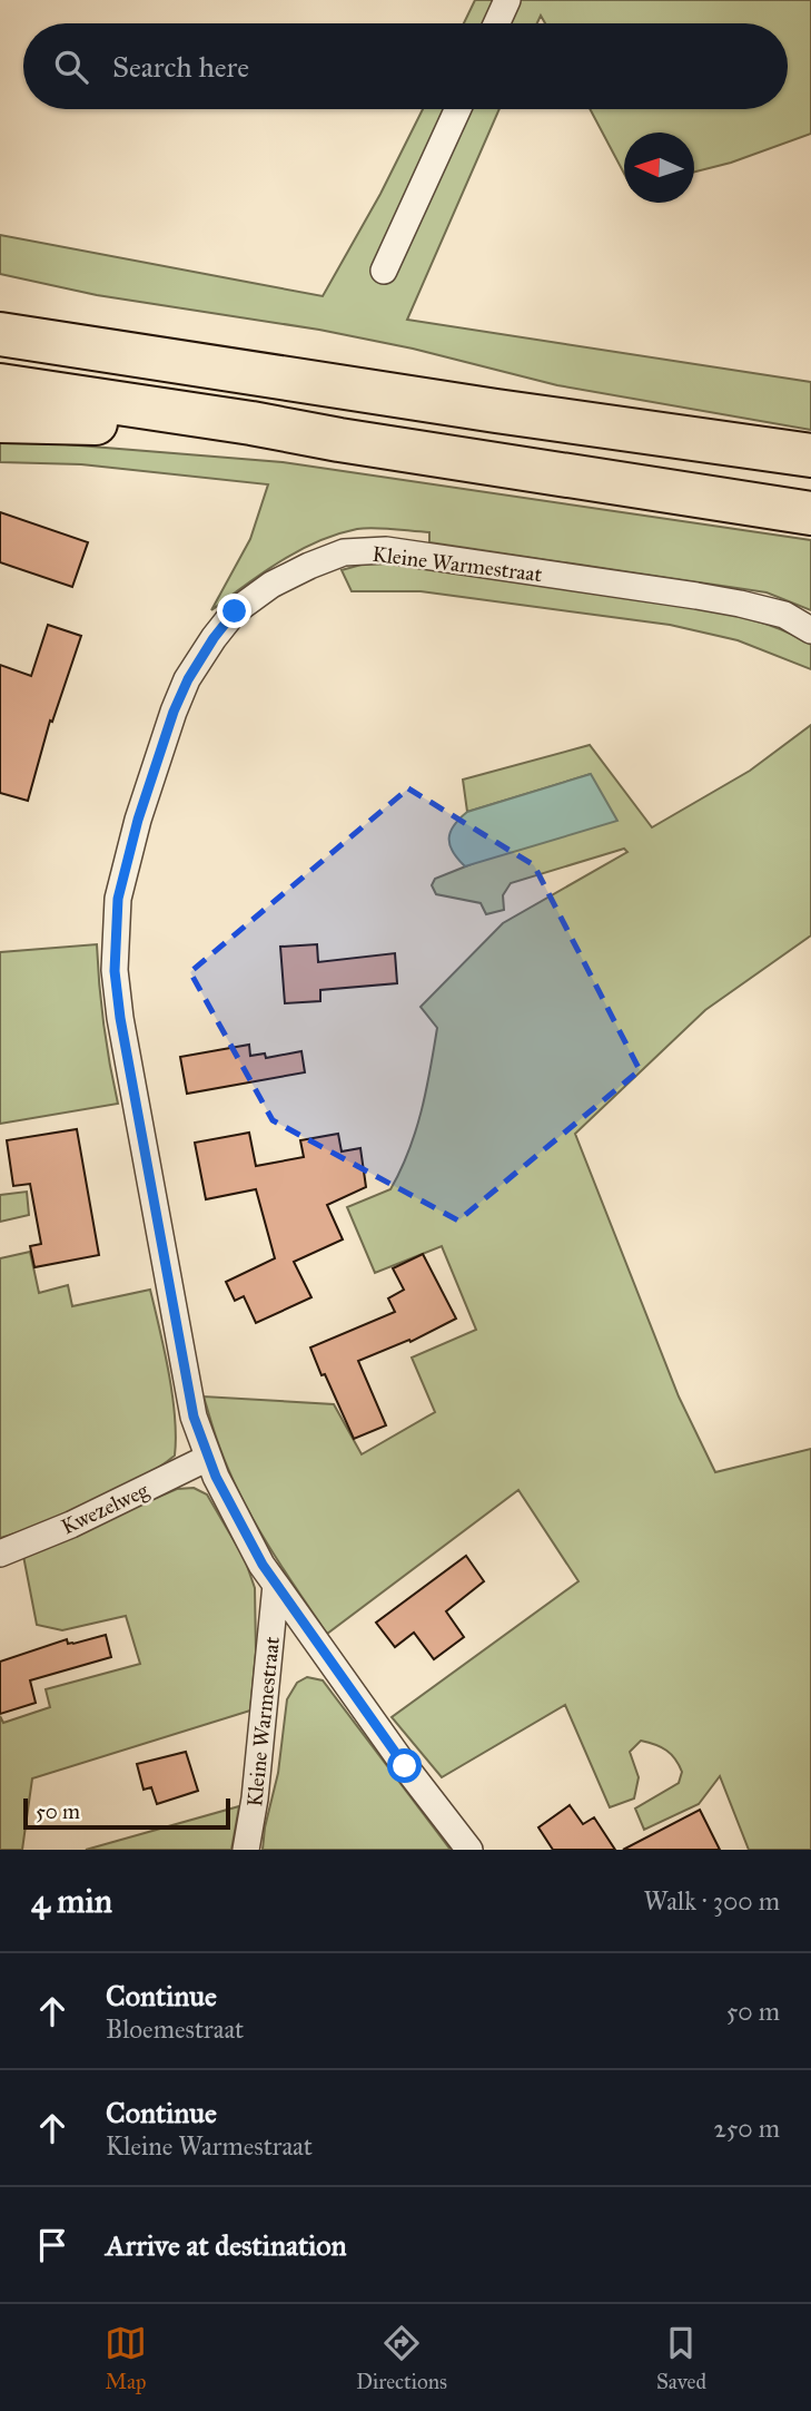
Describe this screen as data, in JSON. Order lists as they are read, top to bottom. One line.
{"streets":{"street":["Kleine Warmestraat","Kwezelweg"]},"crossings":[["Kleine Warmestraat","Kwezelweg"]],"scale_bar":"50 m","north":"left","page":{"search":"Search here","scale":"50 m","heading":["4 min","Walk · 300 m"],"list":[["Continue","Bloemestraat","50 m"],["Continue","Kleine Warmestraat","250 m"],"Arrive at destination"],"nav":["Map","Directions","Saved"]}}
